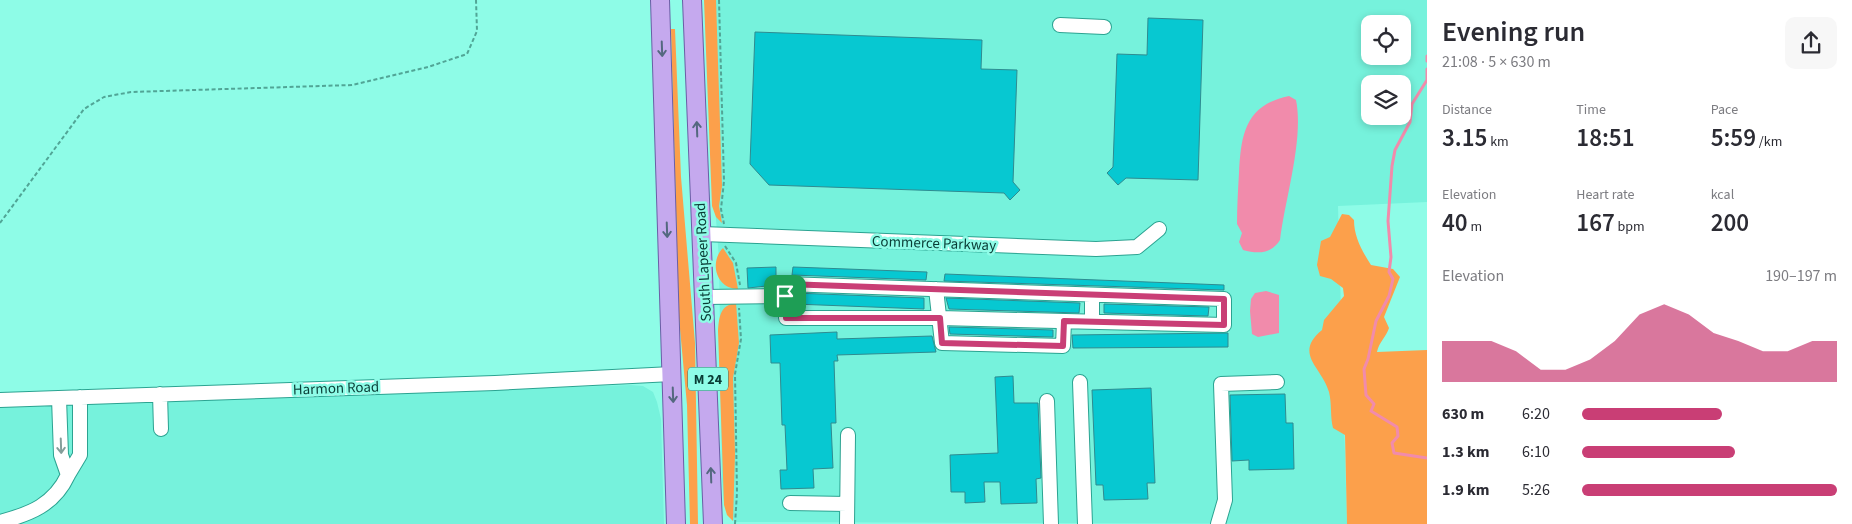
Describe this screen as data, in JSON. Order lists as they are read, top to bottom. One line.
{"streets":{"main road":["South Lapeer Road","M 24"],"street":["Commerce Parkway","Harmon Road"]},"crossings":[["Commerce Parkway","South Lapeer Road"],["M 24","Harmon Road"]],"page":{"heading":["Evening run","21:08 · 5 × 630 m"],"stats":[["Distance","3.15 km"],["Time","18:51"],["Pace","5:59 /km"],["Elevation","40 m"],["Heart rate","167 bpm"],["kcal","200"]],"chart":["Elevation","190–197 m"],"list":[{"name":"630 m","note":"6:20"},{"name":"1.3 km","note":"6:10"},{"name":"1.9 km","note":"5:26"}]}}
